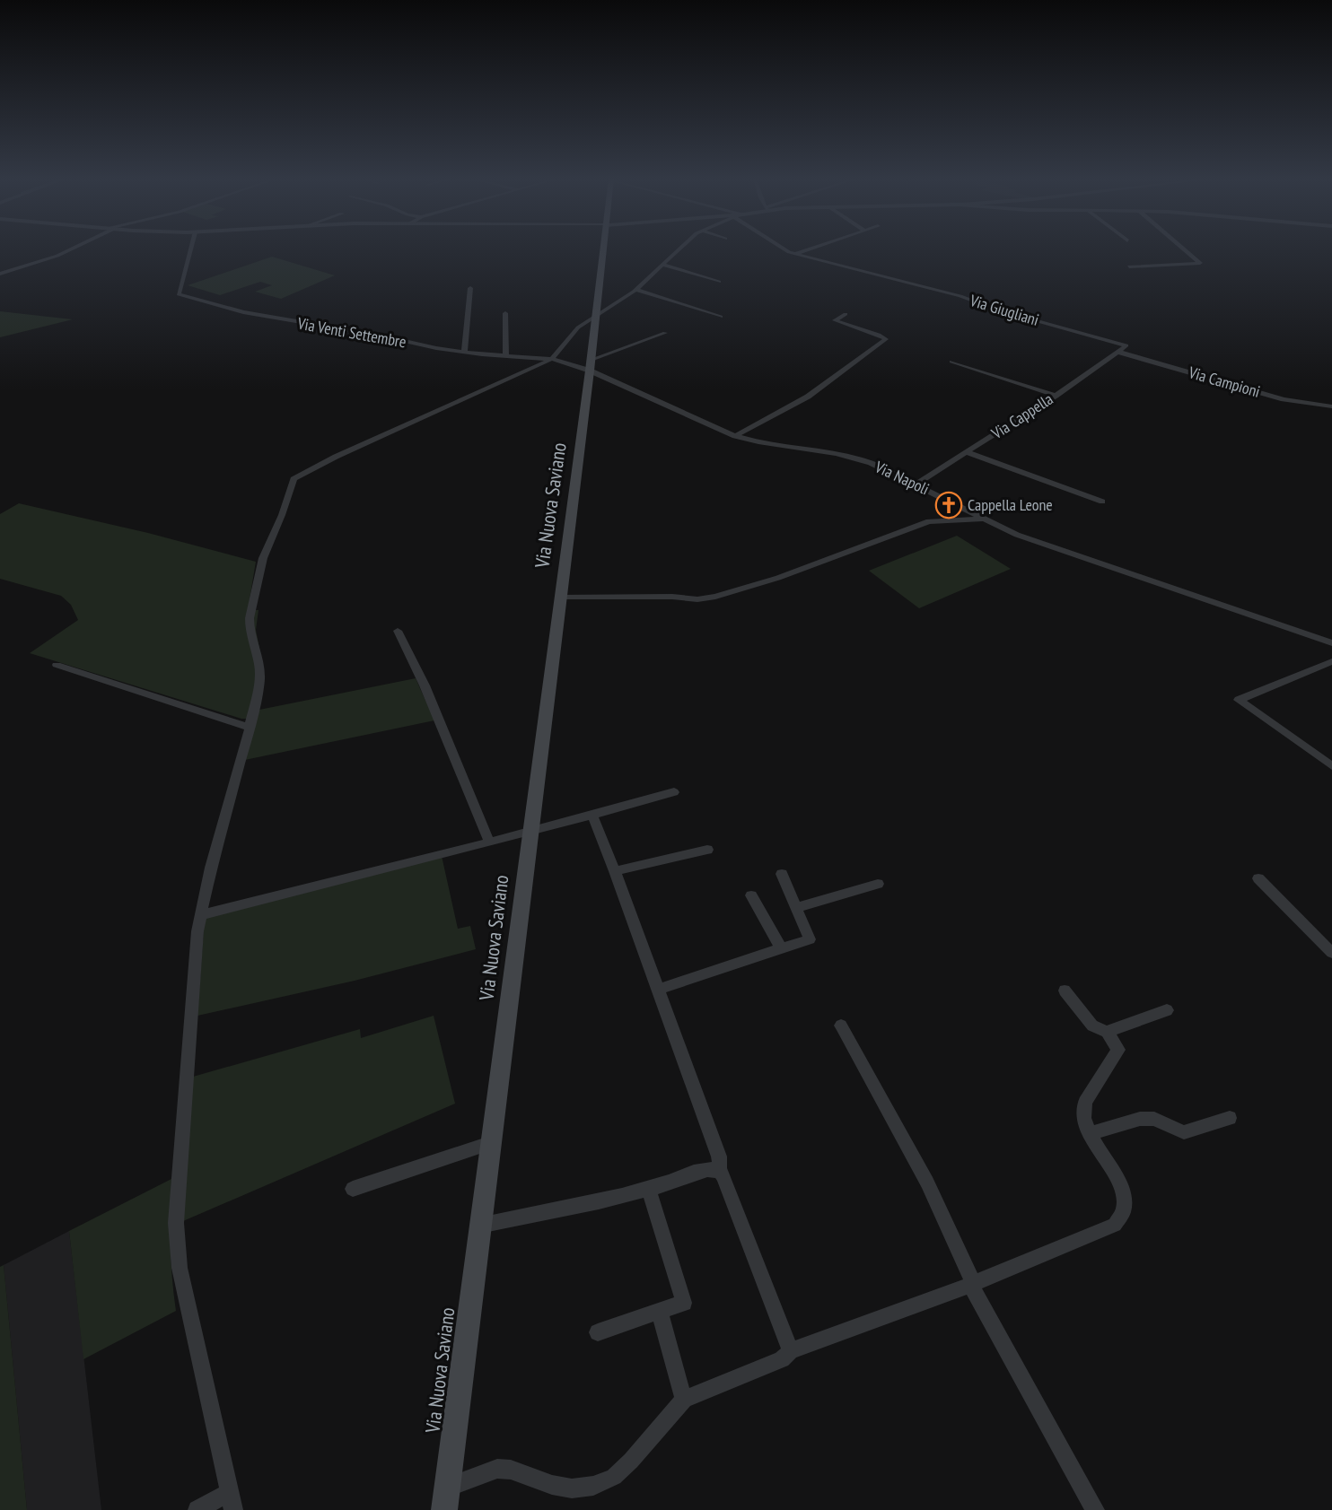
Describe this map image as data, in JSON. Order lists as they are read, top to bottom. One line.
{"streets":{"main road":["Via Nuova Saviano"],"street":["Via Giugliani","Via Venti Settembre","Via Campioni","Via Cappella","Via Napoli"]},"crossings":[["Via Giugliani","Via Cappella"],["Via Venti Settembre","Via Napoli"],["Via Venti Settembre","Via Nuova Saviano"],["Via Campioni","Via Cappella"],["Via Cappella","Via Napoli"],["Via Napoli","Via Nuova Saviano"]],"places":{"church":["Cappella Leone"]}}
